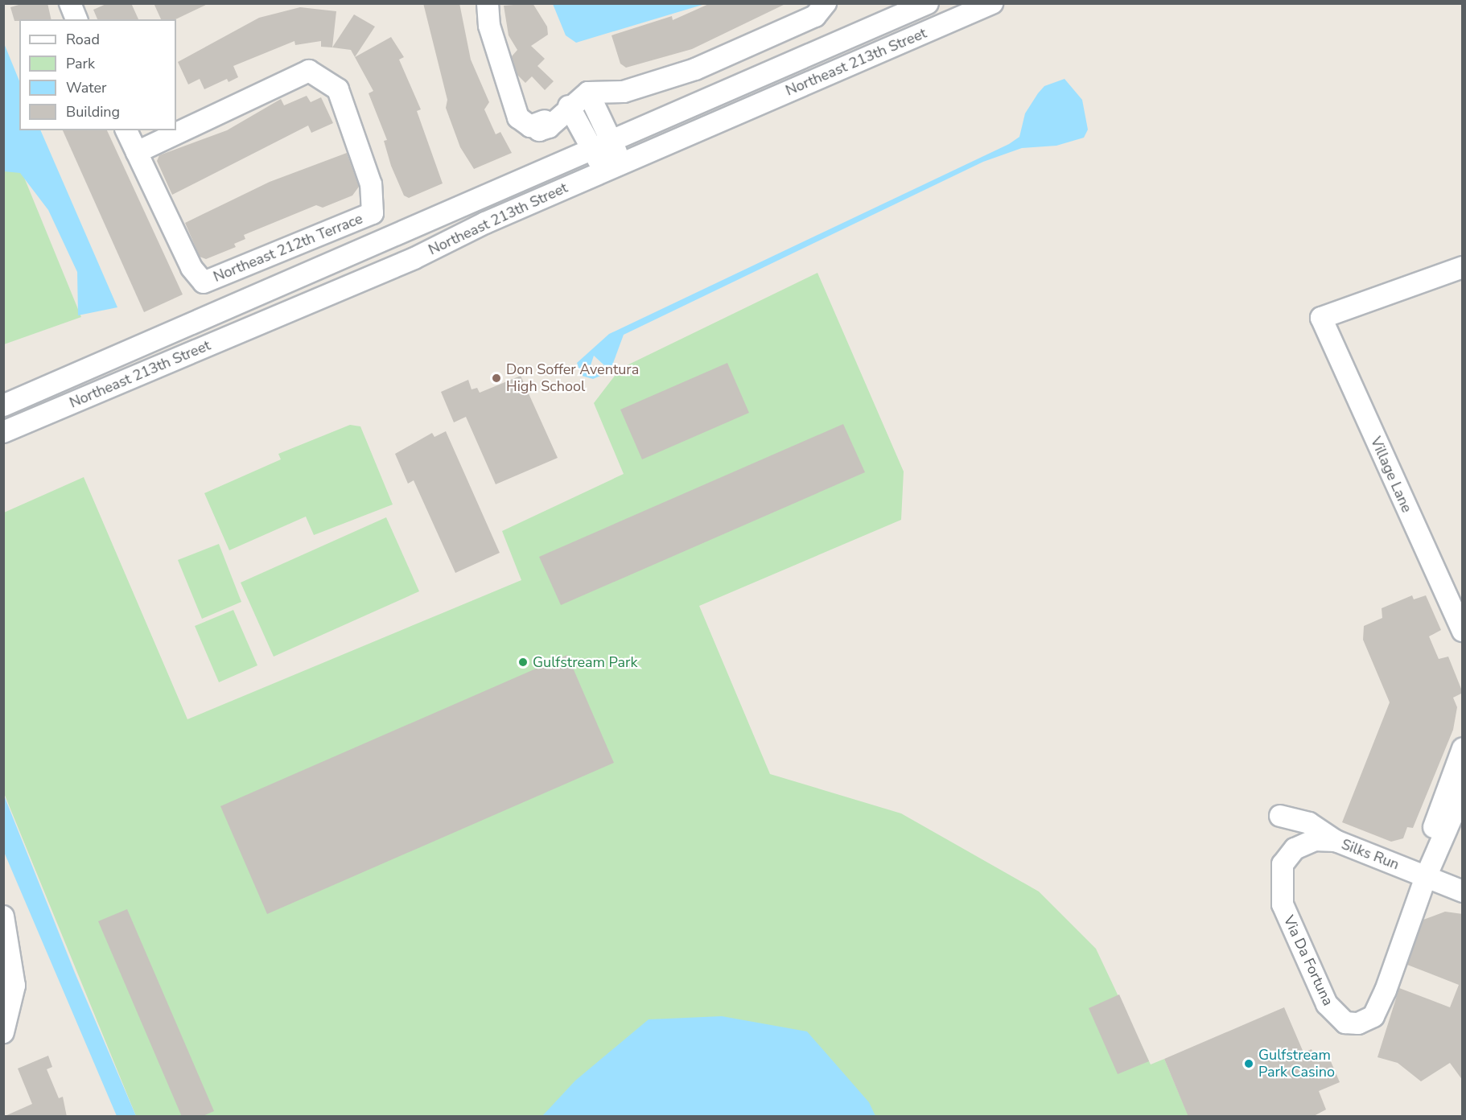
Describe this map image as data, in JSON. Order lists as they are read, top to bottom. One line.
{"streets":{"street":["Northeast 213th Street","Northeast 212th Terrace","Village Lane","Silks Run","Via Da Fortuna"]},"crossings":[["Silks Run","Via Da Fortuna"]],"places":["Don Soffer Aventura High School","Gulfstream Park","Gulfstream Park Casino"],"legend":["Road","Park","Water","Building"]}
